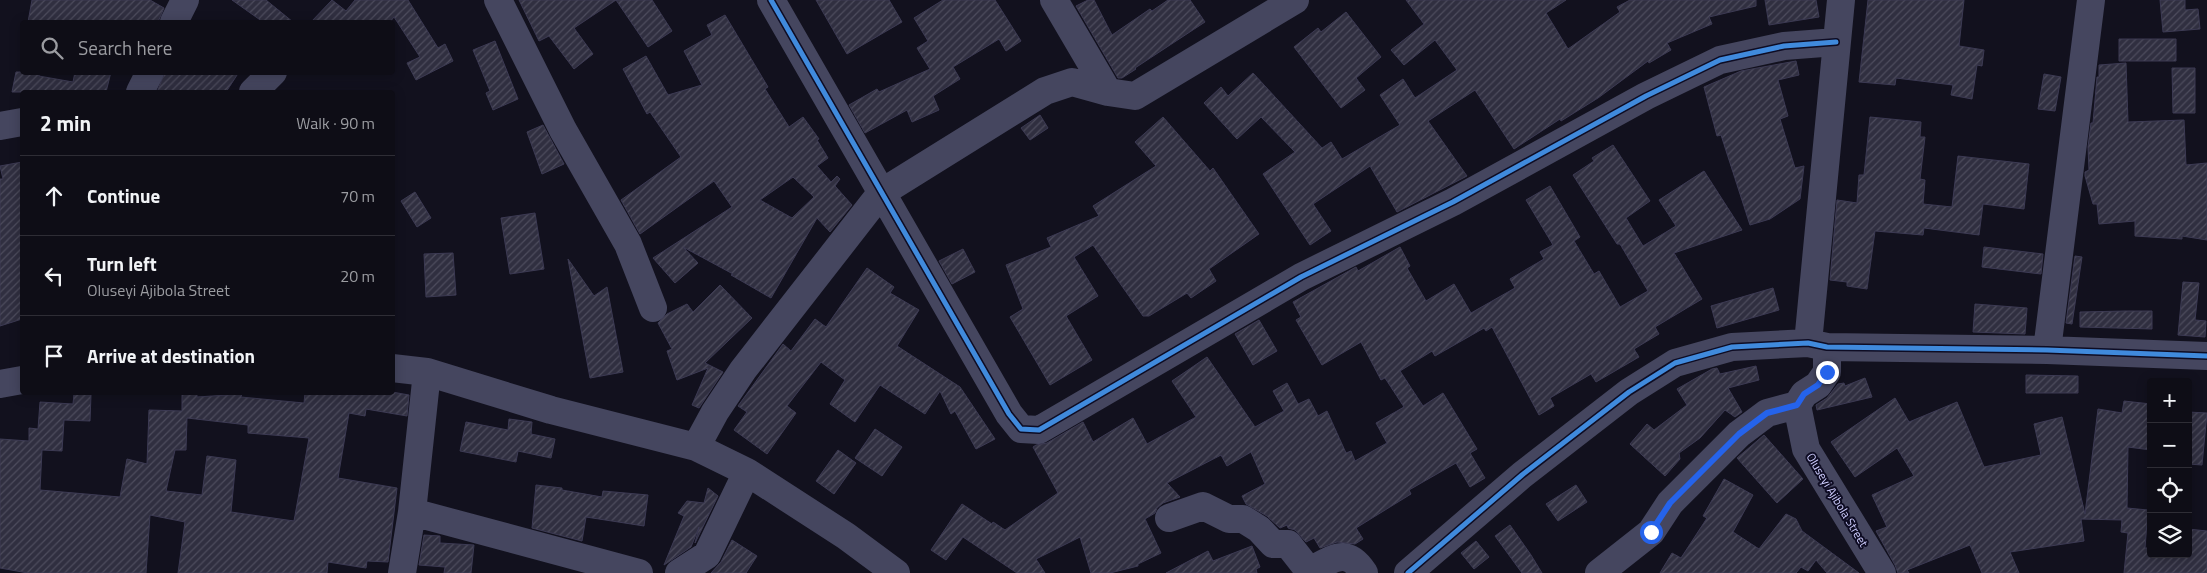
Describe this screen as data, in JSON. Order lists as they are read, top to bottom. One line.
{"streets":{"street":["Oluseyi Ajibola Street"]},"page":{"search":"Search here","heading":["2 min","Walk · 90 m"],"list":[["Continue","70 m"],["Turn left","Oluseyi Ajibola Street","20 m"],"Arrive at destination"],"map_buttons":["+","−"]}}
